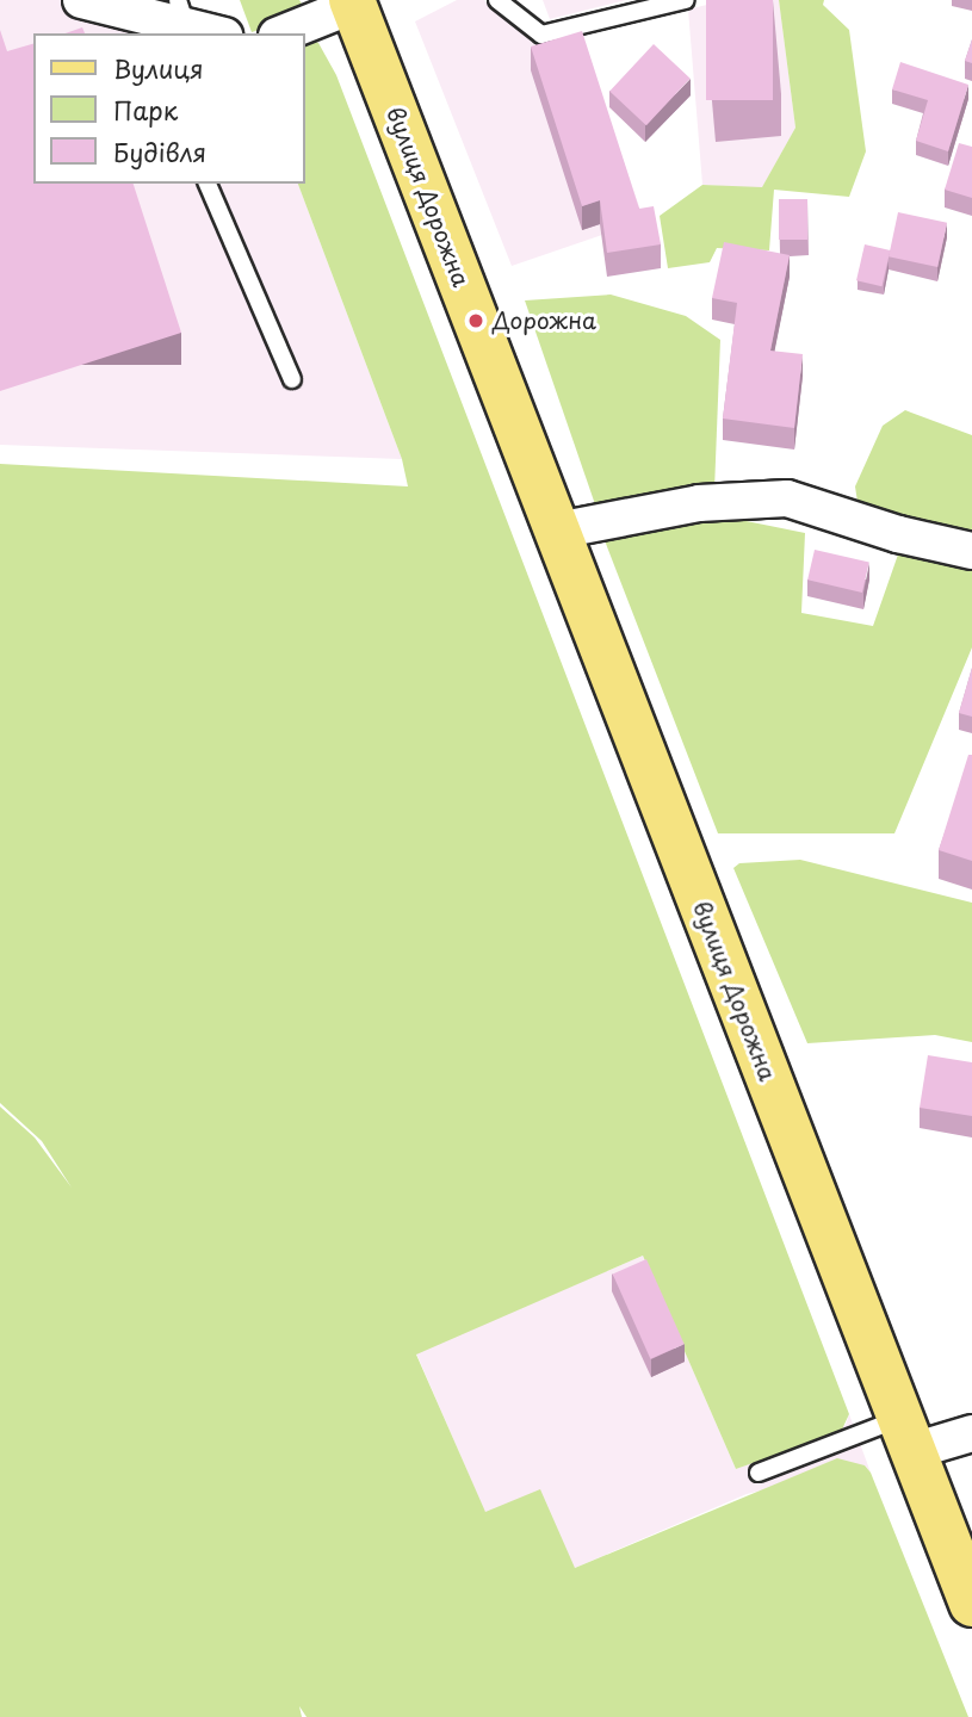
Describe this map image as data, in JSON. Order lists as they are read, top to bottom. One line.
{"streets":{"main road":["вулиця Дорожна"]},"places":["Дорожна"],"legend":["Вулиця","Парк","Будівля"]}
